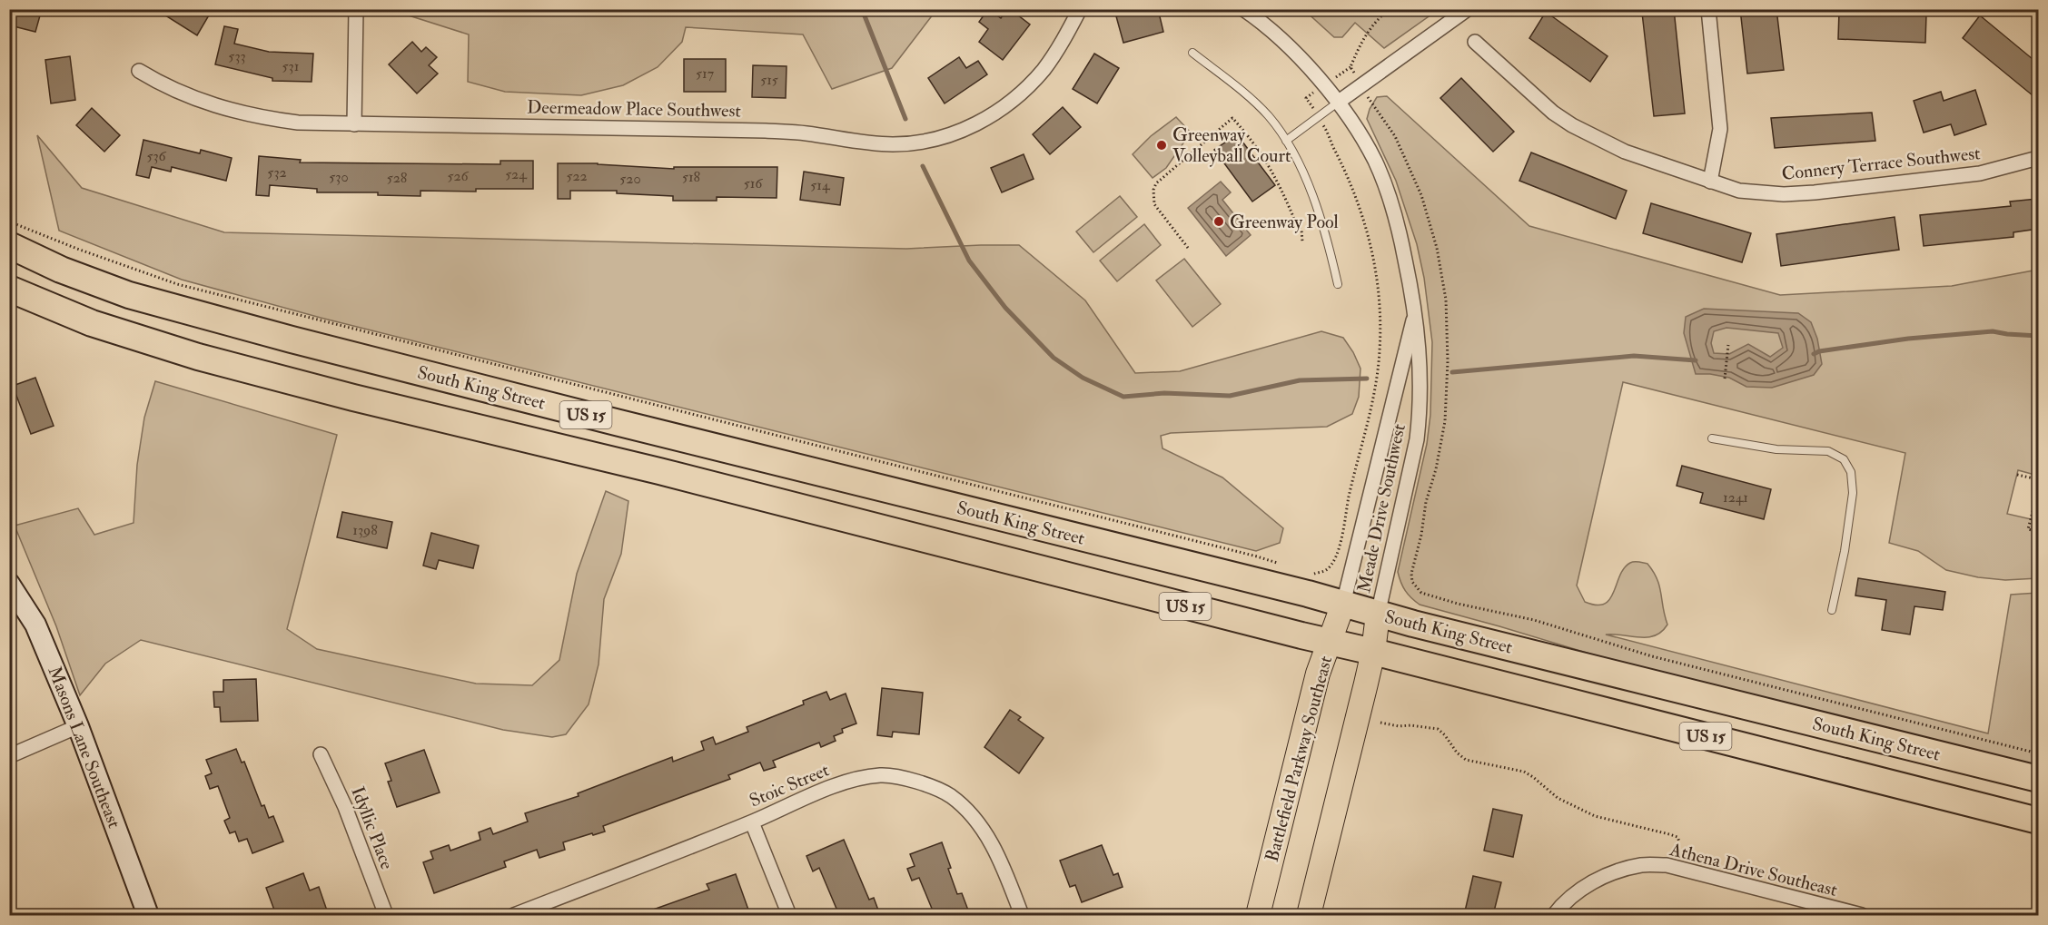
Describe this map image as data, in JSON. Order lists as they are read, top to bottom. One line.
{"streets":{"highway":["South King Street","US 15"],"main road":["Battlefield Parkway Southeast"],"street":["Deermeadow Place Southwest","Connery Terrace Southwest","Meade Drive Southwest","Masons Lane Southeast","Stoic Street","Idyllic Place","Athena Drive Southeast"]},"crossings":[["South King Street","Meade Drive Southwest"],["South King Street","Battlefield Parkway Southeast"],["Meade Drive Southwest","Battlefield Parkway Southeast"]],"places":["Greenway Volleyball Court","Greenway Pool"],"house_numbers":["533","531","517","515","536","532","524","526","522","530","518","528","520","516","514","1241","1398"]}
